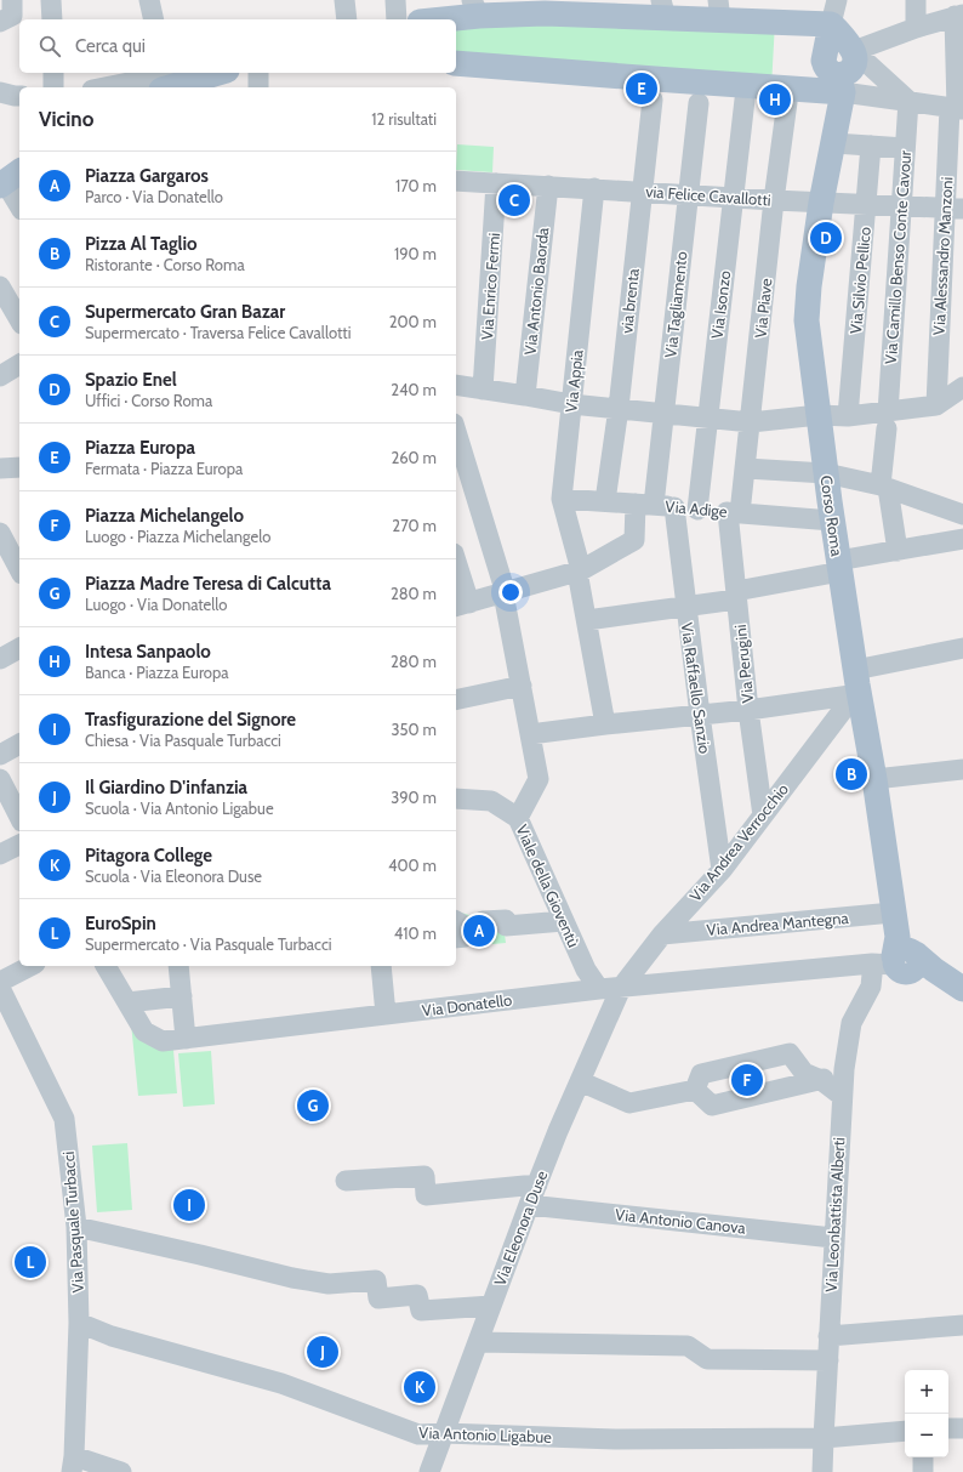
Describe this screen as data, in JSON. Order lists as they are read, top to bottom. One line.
{"streets":{"main road":["Corso Roma"],"street":["via Felice Cavallotti","Via Alessandro Manzoni","Via Camillo Benso Conte Cavour","Via Silvio Pellico","Via Enrico Fermi","Via Antonio Baorda","via brenta","Via Tagliamento","Via Isonzo","Via Piave","Via Appia","Via Adige","Via Perugini","Via Raffaello Sanzio","Via Andrea Verrocchio","Viale della Gioventù","Via Andrea Mantegna","Via Donatello","Via Leonbattista Alberti","Via Antonio Canova","Via Pasquale Turbacci","Via Eleonora Duse","Via Antonio Ligabue"]},"crossings":[["via Felice Cavallotti","Via Alessandro Manzoni"],["via Felice Cavallotti","Via Camillo Benso Conte Cavour"],["via Felice Cavallotti","Via Silvio Pellico"],["via Felice Cavallotti","Via Enrico Fermi"],["via Felice Cavallotti","Via Antonio Baorda"],["via Felice Cavallotti","via brenta"],["via Felice Cavallotti","Via Tagliamento"],["via Felice Cavallotti","Via Isonzo"],["via Felice Cavallotti","Via Piave"],["via Felice Cavallotti","Via Appia"],["via Felice Cavallotti","Corso Roma"],["via brenta","Via Adige"],["Via Tagliamento","Via Adige"],["Via Tagliamento","Via Raffaello Sanzio"],["Via Isonzo","Via Adige"],["Via Piave","Via Adige"],["Via Piave","Via Perugini"],["Via Appia","Via Adige"],["Via Adige","Corso Roma"],["Via Adige","Via Perugini"],["Via Adige","Via Raffaello Sanzio"],["Corso Roma","Via Andrea Verrocchio"],["Corso Roma","Via Andrea Mantegna"],["Corso Roma","Via Donatello"],["Corso Roma","Via Leonbattista Alberti"],["Via Perugini","Via Andrea Verrocchio"],["Via Raffaello Sanzio","Via Andrea Verrocchio"],["Via Andrea Verrocchio","Via Andrea Mantegna"],["Via Andrea Verrocchio","Via Donatello"],["Via Andrea Verrocchio","Via Eleonora Duse"],["Viale della Gioventù","Via Donatello"],["Via Donatello","Via Leonbattista Alberti"],["Via Donatello","Via Eleonora Duse"],["Via Leonbattista Alberti","Via Antonio Canova"],["Via Leonbattista Alberti","Via Antonio Ligabue"],["Via Antonio Canova","Via Eleonora Duse"],["Via Pasquale Turbacci","Via Antonio Ligabue"],["Via Eleonora Duse","Via Antonio Ligabue"]],"page":{"search":"Cerca qui","pins":["E","H","C","D","B","A","F","G","I","L","J","K"],"heading":["Vicino","12 risultati"],"list":[{"mark":"A","name":"Piazza Gargaros","note":"Parco · Via Donatello","value":"170 m"},{"mark":"B","name":"Pizza Al Taglio","note":"Ristorante · Corso Roma","value":"190 m"},{"mark":"C","name":"Supermercato Gran Bazar","note":"Supermercato · Traversa Felice Cavallotti","value":"200 m"},{"mark":"D","name":"Spazio Enel","note":"Uffici · Corso Roma","value":"240 m"},{"mark":"E","name":"Piazza Europa","note":"Fermata · Piazza Europa","value":"260 m"},{"mark":"F","name":"Piazza Michelangelo","note":"Luogo · Piazza Michelangelo","value":"270 m"},{"mark":"G","name":"Piazza Madre Teresa di Calcutta","note":"Luogo · Via Donatello","value":"280 m"},{"mark":"H","name":"Intesa Sanpaolo","note":"Banca · Piazza Europa","value":"280 m"},{"mark":"I","name":"Trasfigurazione del Signore","note":"Chiesa · Via Pasquale Turbacci","value":"350 m"},{"mark":"J","name":"Il Giardino D'infanzia","note":"Scuola · Via Antonio Ligabue","value":"390 m"},{"mark":"K","name":"Pitagora College","note":"Scuola · Via Eleonora Duse","value":"400 m"},{"mark":"L","name":"EuroSpin","note":"Supermercato · Via Pasquale Turbacci","value":"410 m"}],"map_buttons":["+","−"]}}
